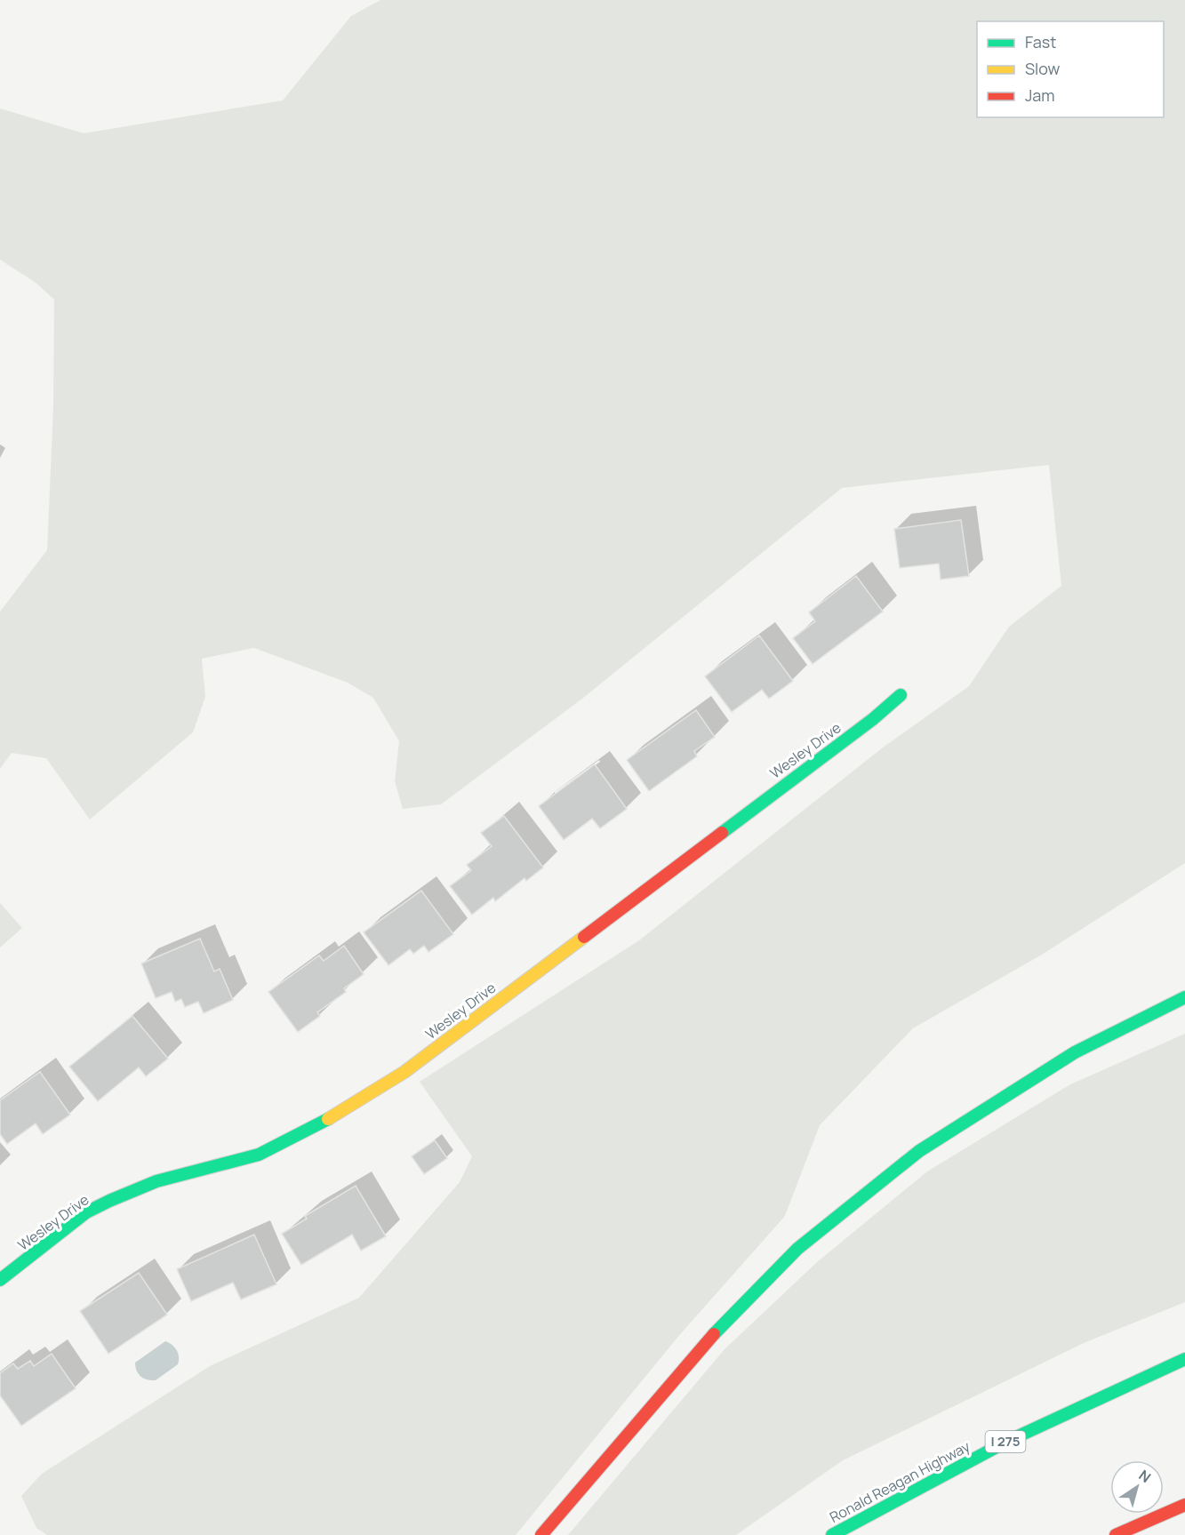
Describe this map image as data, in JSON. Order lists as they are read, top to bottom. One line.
{"streets":{"main road":["Wesley Drive","I 275","Ronald Reagan Highway"]},"legend":["Fast","Slow","Jam"],"north":"top right"}
